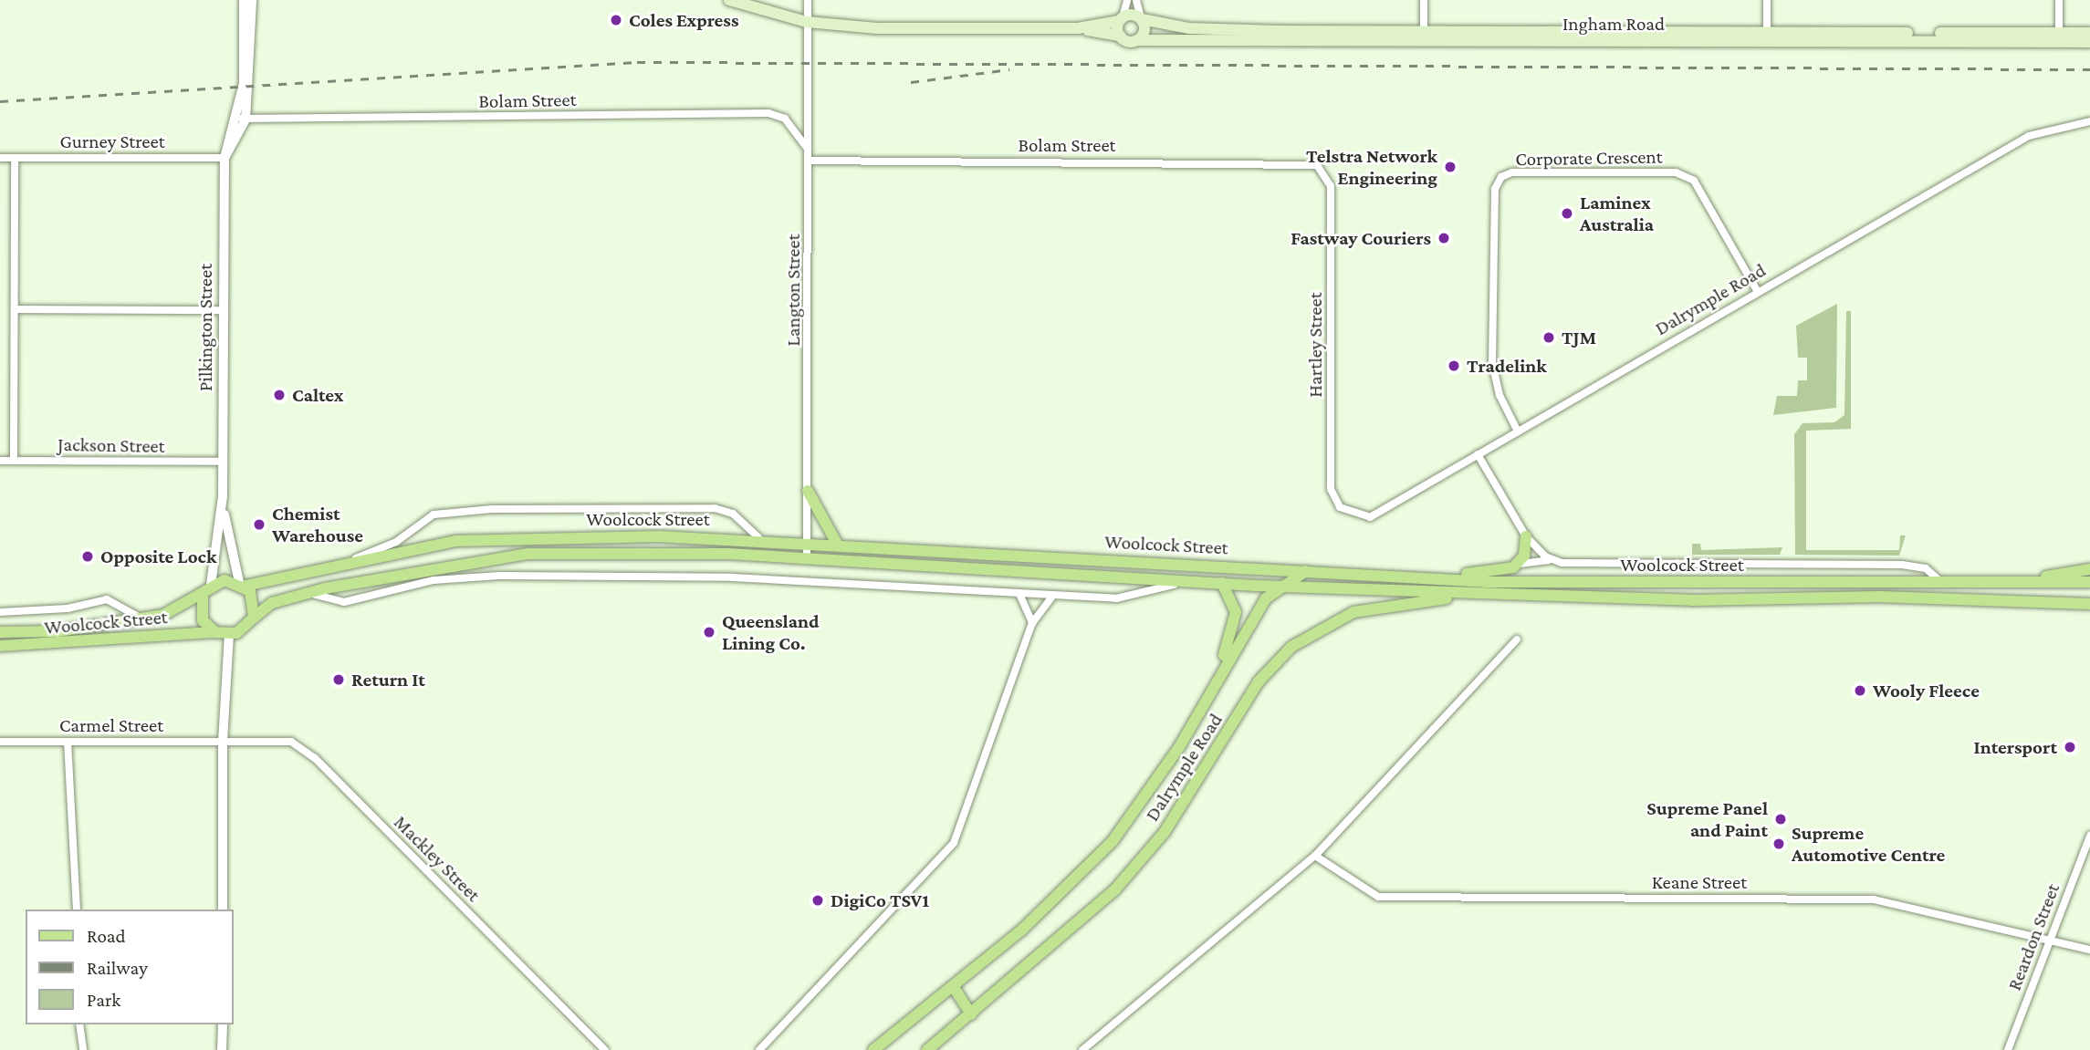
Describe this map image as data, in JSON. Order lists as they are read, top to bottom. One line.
{"streets":{"main road":["Ingham Road","Dalrymple Road","Woolcock Street"],"street":["Bolam Street","Gurney Street","Corporate Crescent","Langton Street","Pilkington Street","Hartley Street","Jackson Street","Carmel Street","Mackley Street","Keane Street","Reardon Street"]},"crossings":[["Bolam Street","Langton Street"],["Bolam Street","Pilkington Street"],["Bolam Street","Hartley Street"],["Gurney Street","Pilkington Street"],["Corporate Crescent","Dalrymple Road"],["Langton Street","Woolcock Street"],["Dalrymple Road","Hartley Street"],["Dalrymple Road","Woolcock Street"],["Pilkington Street","Jackson Street"],["Pilkington Street","Woolcock Street"],["Carmel Street","Mackley Street"],["Keane Street","Reardon Street"]],"places":["Coles Express","Telstra Network Engineering","Laminex Australia","Fastway Couriers","TJM","Tradelink","Caltex","Chemist Warehouse","Opposite Lock","Queensland Lining Co.","Return It","Wooly Fleece","Intersport","Supreme Panel and Paint","Supreme Automotive Centre","DigiCo TSV1"],"legend":["Road","Railway","Park"]}
